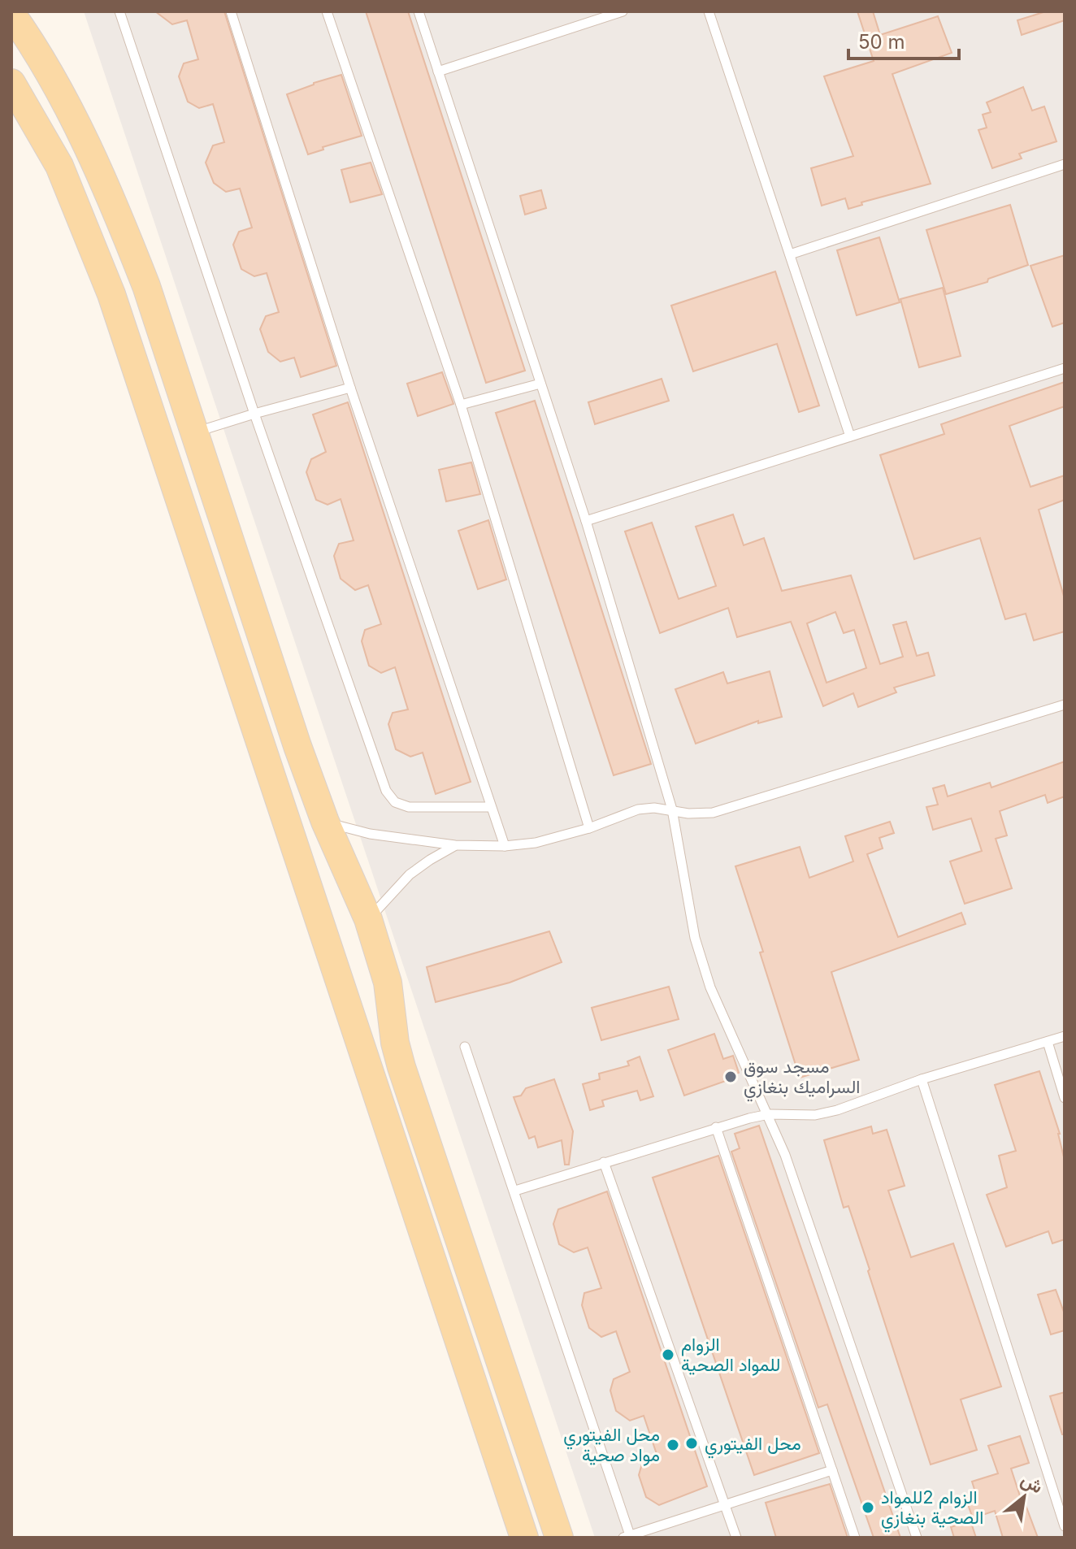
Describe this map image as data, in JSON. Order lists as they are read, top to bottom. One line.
{"places":["مسجد سوق السراميك بنغازي","الزوام للمواد الصحية","محل الفيتوري","محل الفيتوري مواد صحية","الزوام 2للمواد الصحية بنغازي"],"scale_bar":"50 m","north":"top right"}
